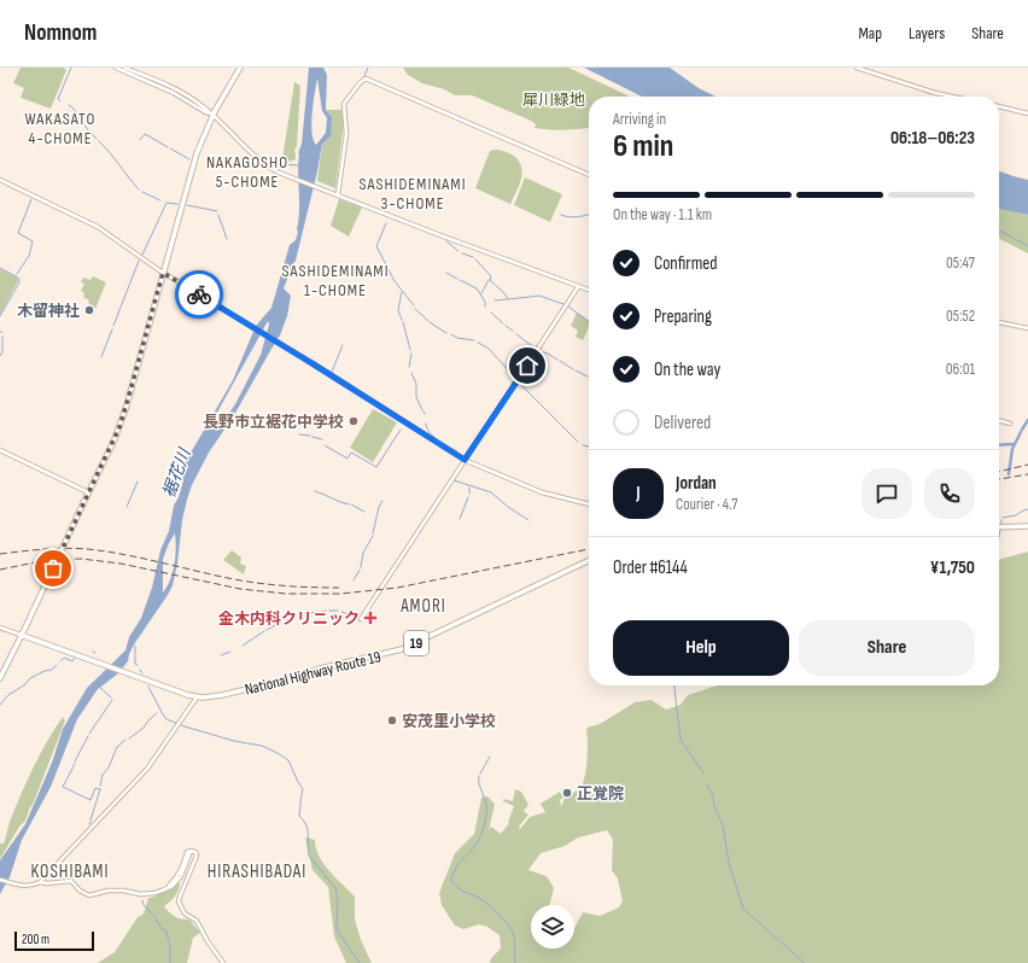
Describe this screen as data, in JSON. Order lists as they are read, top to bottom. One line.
{"streets":{"highway":["19","National Highway Route 19"]},"districts":["WAKASATO 4-CHOME","NAKAGOSHO 5-CHOME","SASHIDEMINAMI 3-CHOME","SASHIDEMINAMI 1-CHOME","AMORI","KOSHIBAMI","HIRASHIBADAI"],"water":["裾花川"],"parks":["犀川緑地"],"places":{"other":["木留神社","長野市立裾花中学校","安茂里小学校","正覚院"],"health":["金木内科クリニック"]},"scale_bar":"200 m","page":{"header":"Nomnom","nav":["Map","Layers","Share"],"heading":["6 min","Arriving in","06:18–06:23"],"panel":["Jordan","Courier · 4.7","Order #6144","¥1,750"],"bar":"On the way · 1.1 km","list":[["Confirmed","05:47"],["Preparing","05:52"],["On the way","06:01"],"Delivered"],"round":"J","buttons":["Help","Share"],"scale":"200 m"}}
